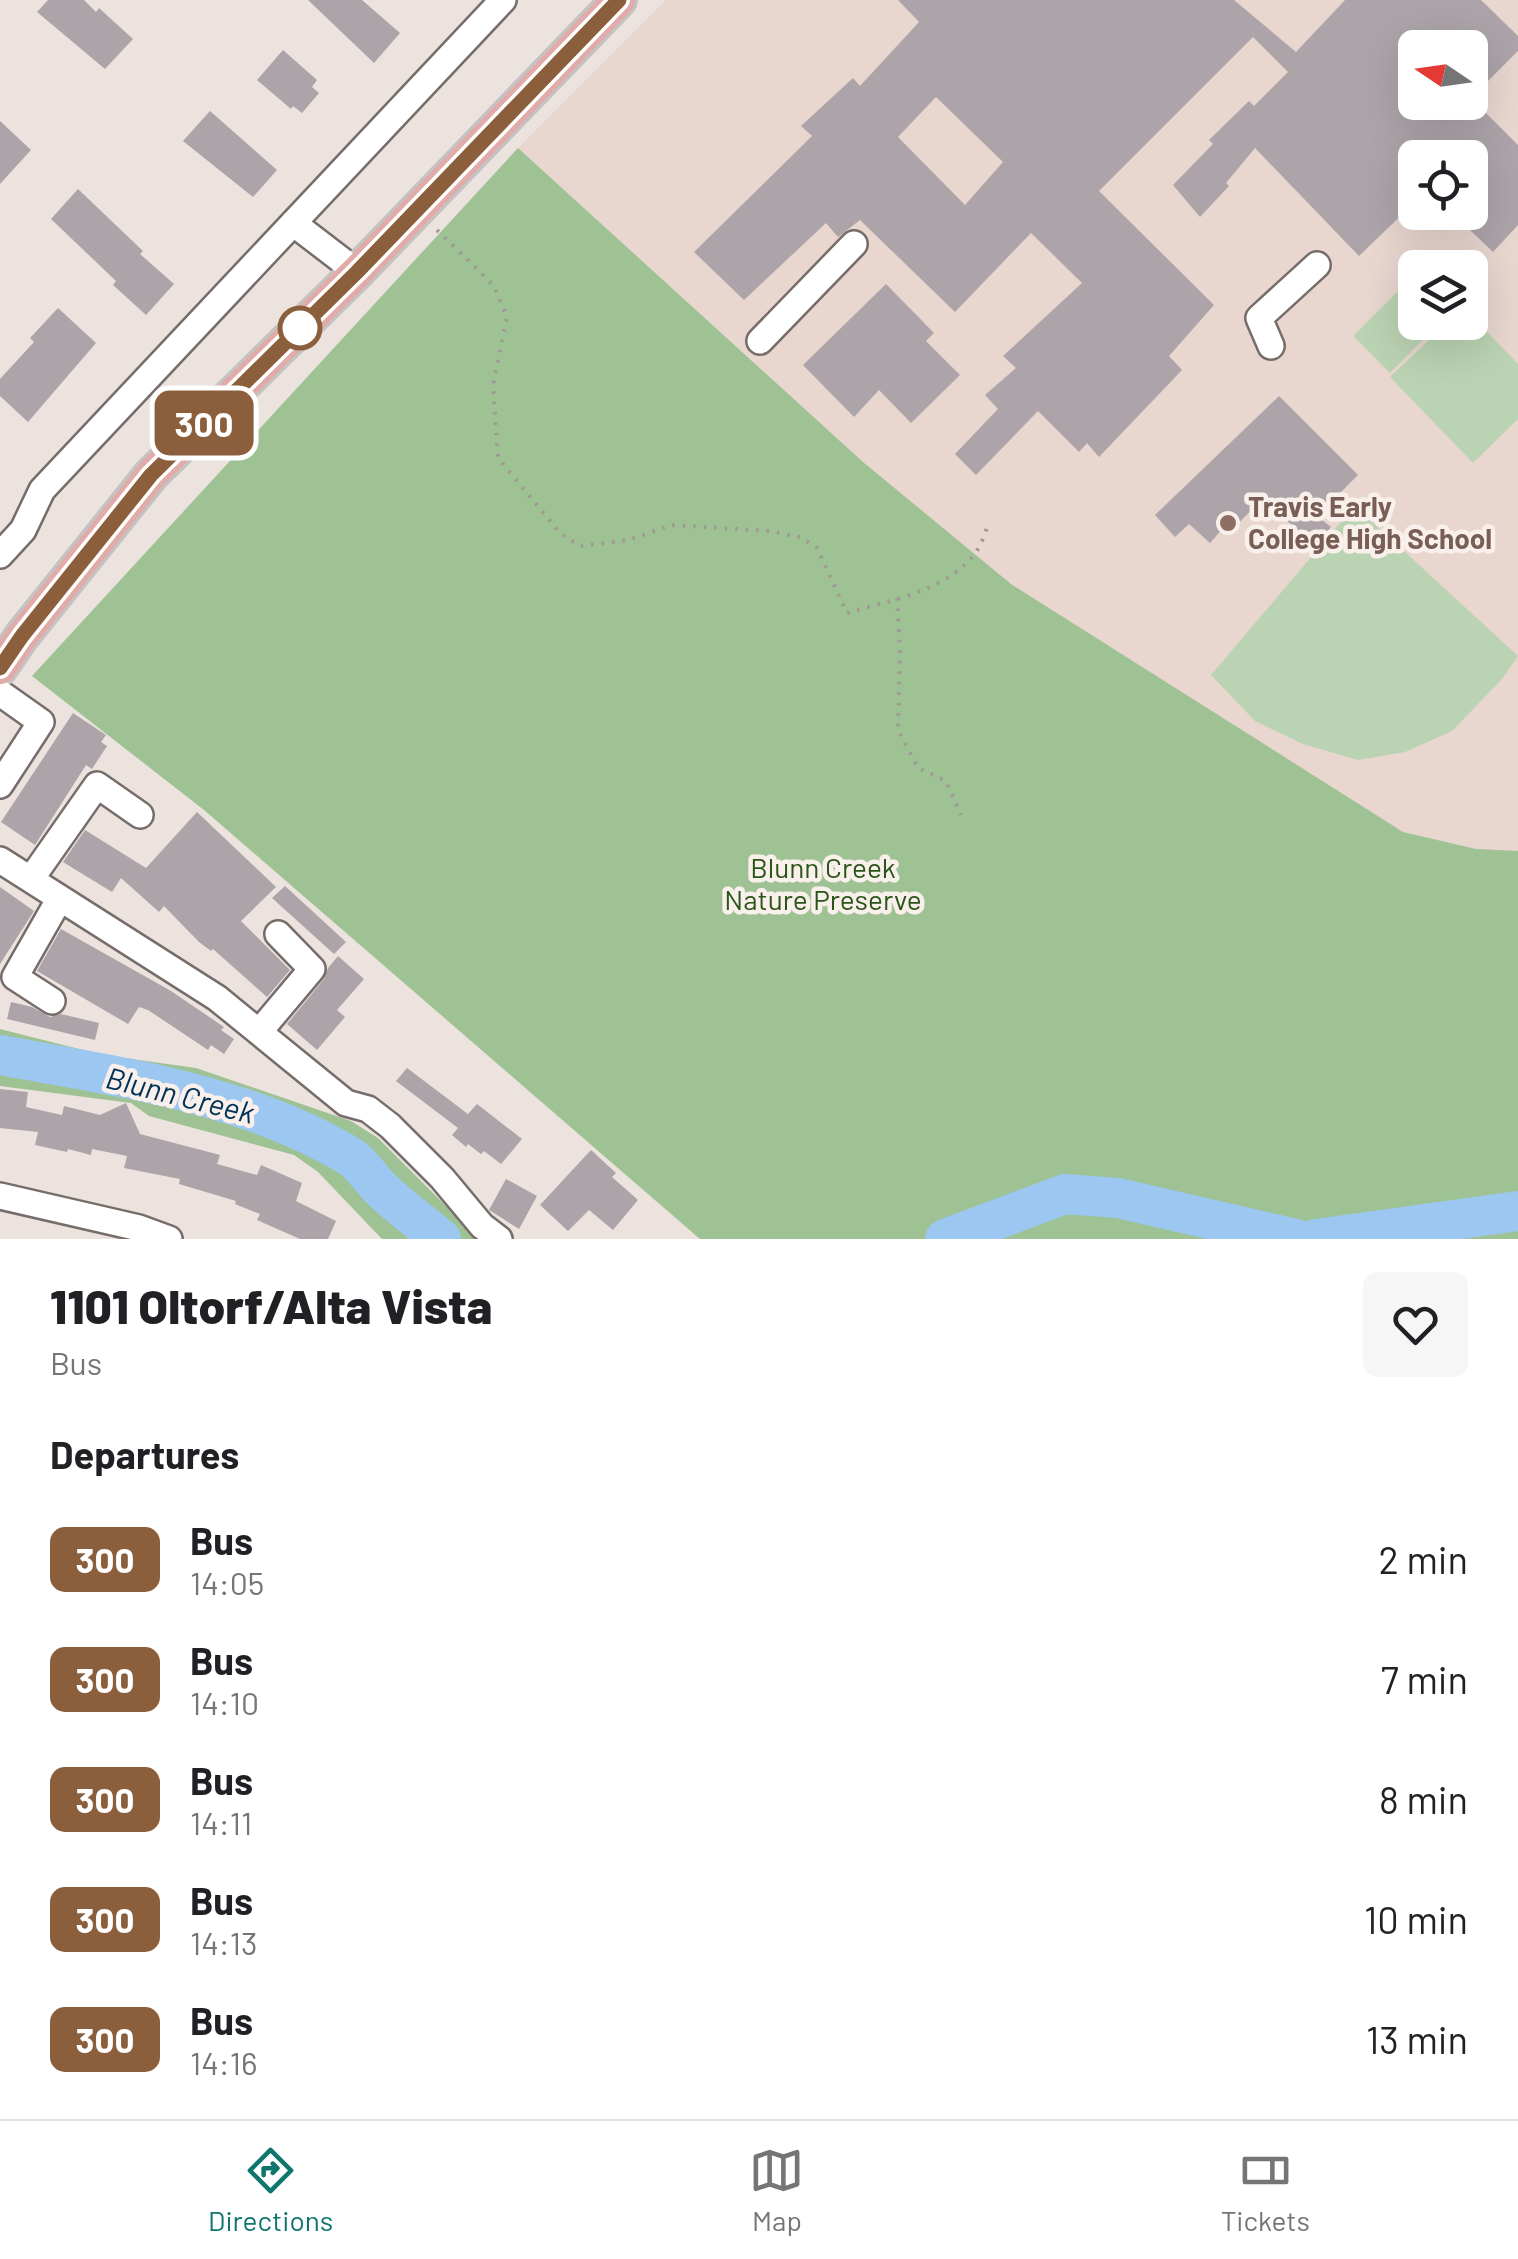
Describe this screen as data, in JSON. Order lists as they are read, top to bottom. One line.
{"water":["Blunn Creek"],"parks":["Blunn Creek Nature Preserve"],"places":["Travis Early College High School"],"lines":["bus line 300"],"north":"left","page":{"on_map":"300","heading":[["1101 Oltorf/Alta Vista","Bus"],"Departures"],"list":[{"mark":"300","name":"Bus","note":"14:05","value":"2 min"},{"mark":"300","name":"Bus","note":"14:10","value":"7 min"},{"mark":"300","name":"Bus","note":"14:11","value":"8 min"},{"mark":"300","name":"Bus","note":"14:13","value":"10 min"},{"mark":"300","name":"Bus","note":"14:16","value":"13 min"}],"tabs":["Directions","Map","Tickets"]}}
